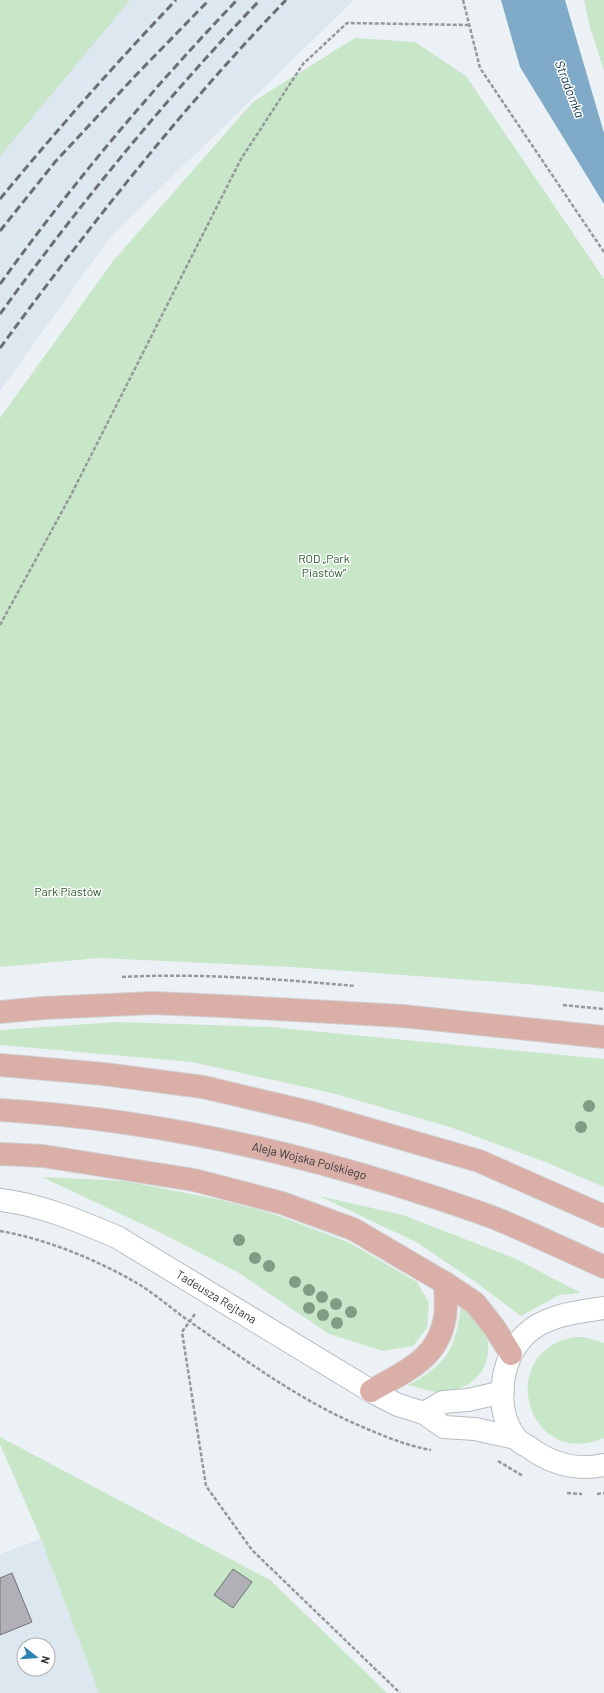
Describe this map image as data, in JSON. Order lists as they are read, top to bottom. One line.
{"streets":{"main road":["Aleja Wojska Polskiego"],"street":["Tadeusza Rejtana"]},"water":["Stradomka"],"parks":["ROD „Park Piastów”","Park Piastów"],"north":"right"}
